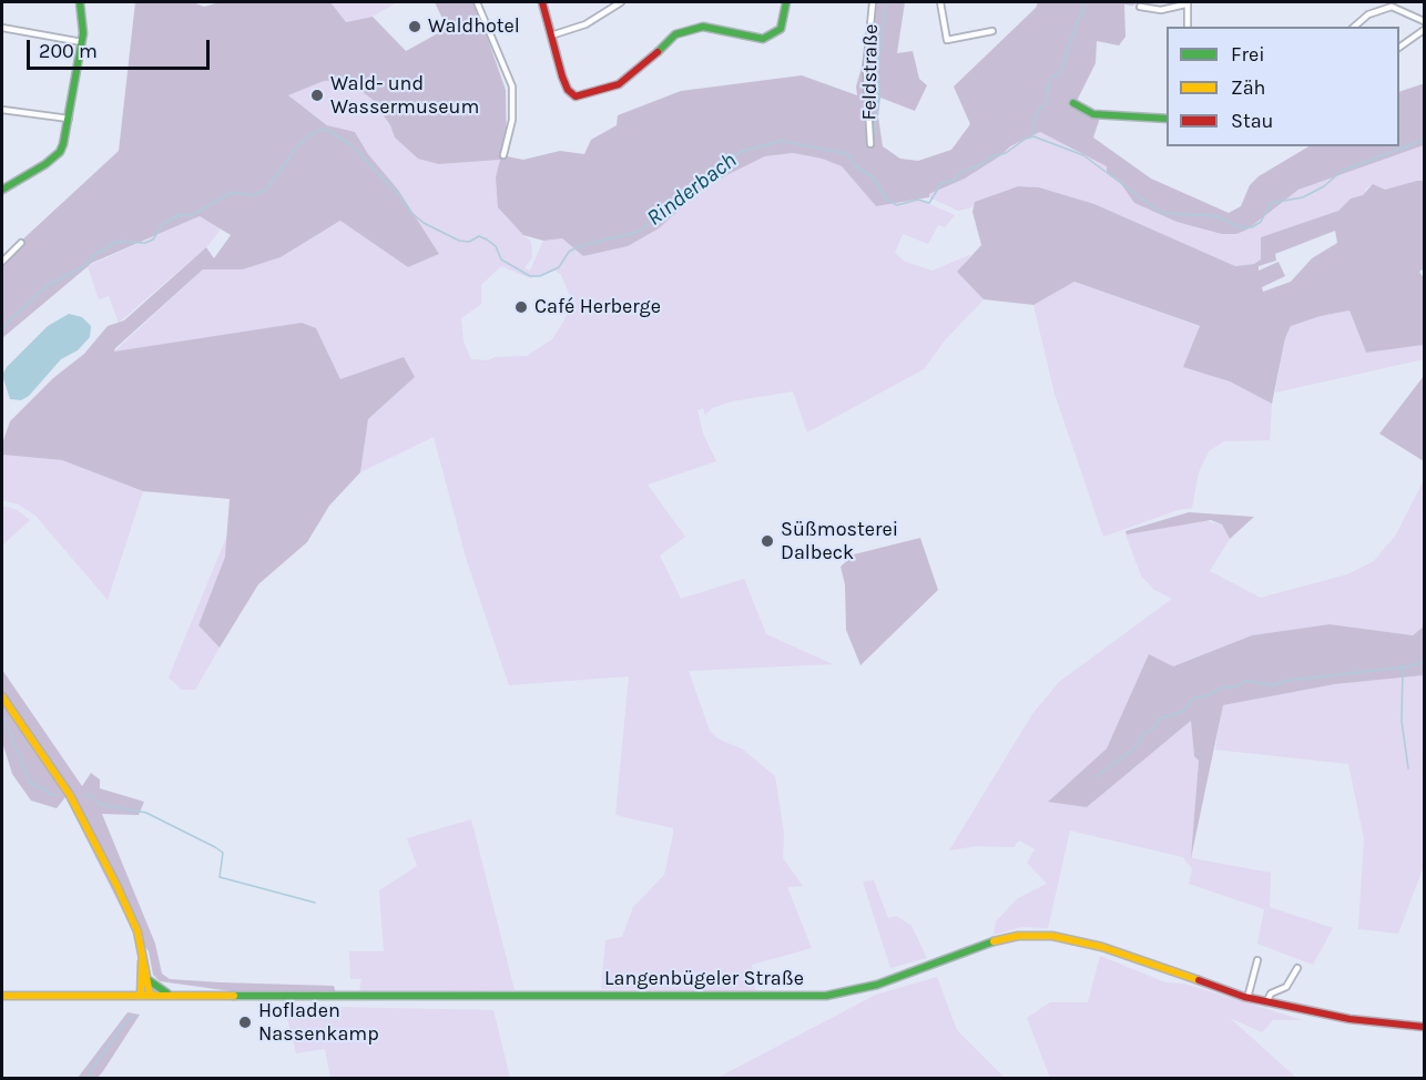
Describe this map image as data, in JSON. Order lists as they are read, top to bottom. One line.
{"streets":{"main road":["Langenbügeler Straße"],"street":["Feldstraße"]},"water":["Rinderbach"],"places":["Waldhotel","Wald- und Wassermuseum","Café Herberge","Süßmosterei Dalbeck","Hofladen Nassenkamp"],"legend":["Frei","Zäh","Stau"],"scale_bar":"200 m"}
